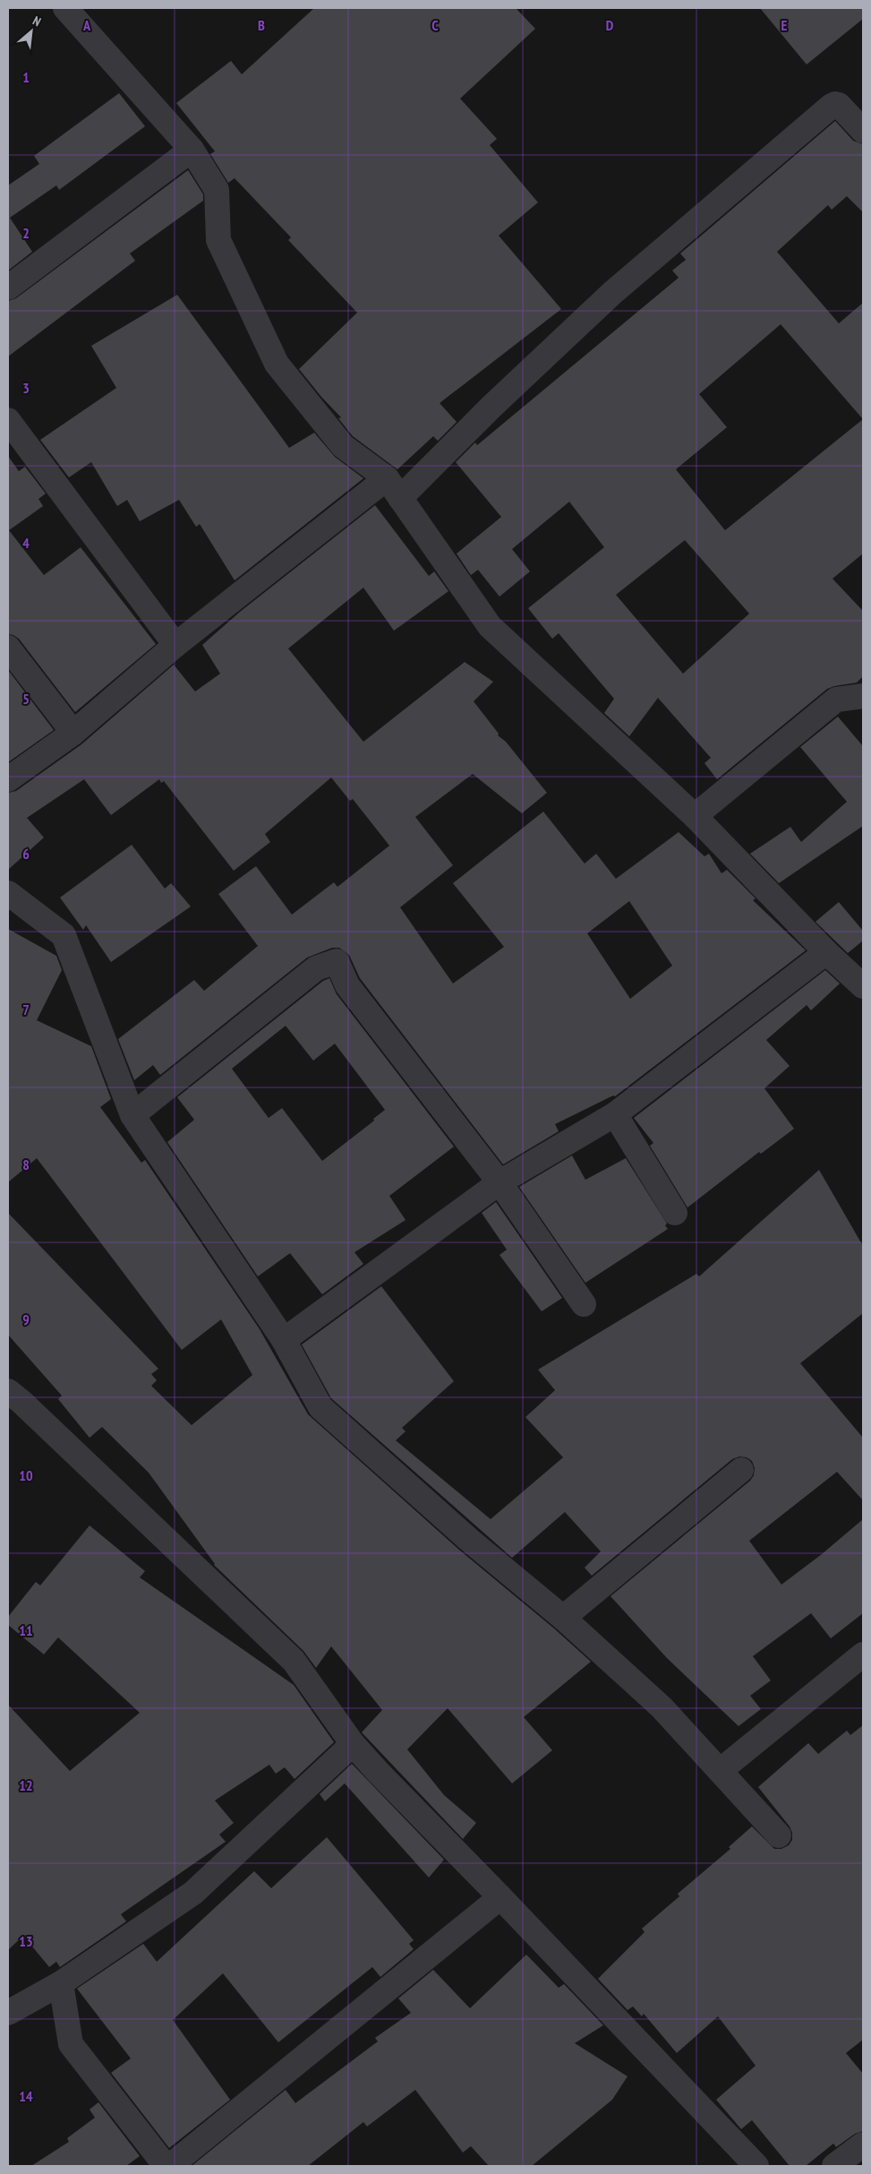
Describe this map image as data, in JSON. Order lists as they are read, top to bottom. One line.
{"north":"top right","grid":{"columns":["A","B","C","D","E"],"rows":["1","2","3","4","5","6","7","8","9","10","11","12","13","14"]}}
